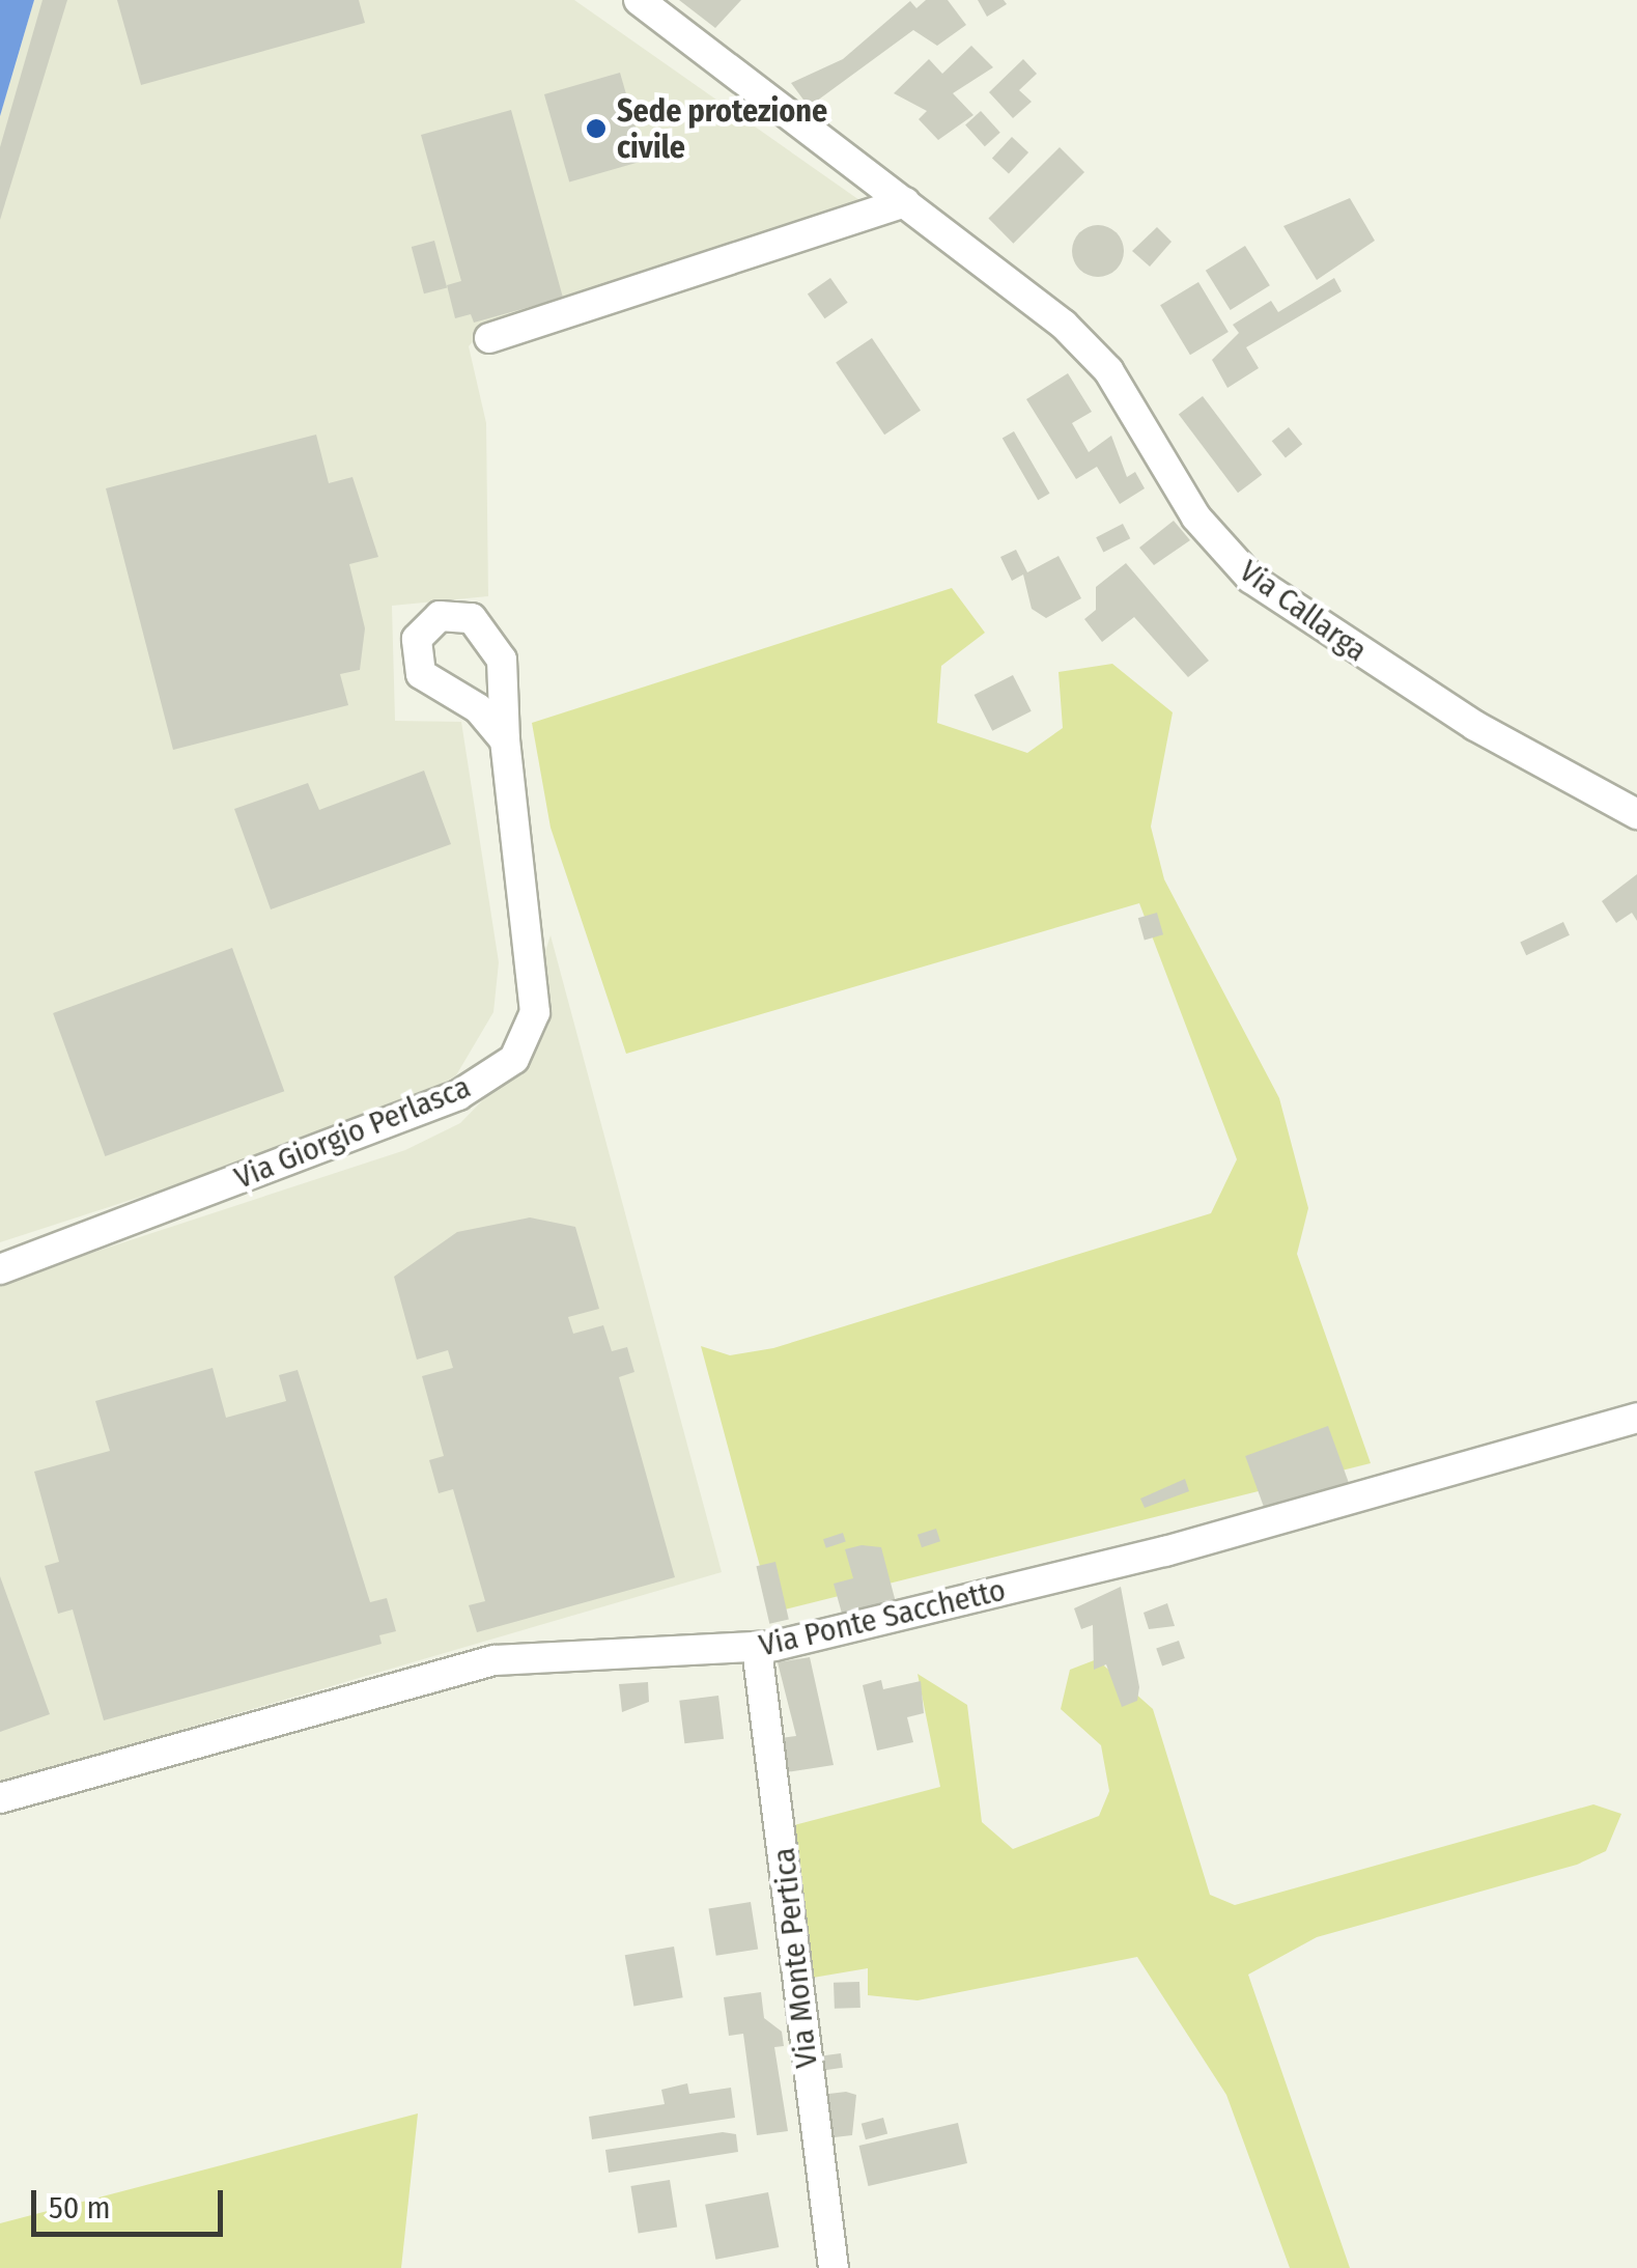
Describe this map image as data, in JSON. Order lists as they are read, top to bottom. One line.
{"streets":{"street":["Via Callarga","Via Giorgio Perlasca","Via Ponte Sacchetto","Via Monte Pertica"]},"crossings":[["Via Ponte Sacchetto","Via Monte Pertica"]],"places":["Sede protezione civile"],"scale_bar":"50 m"}
